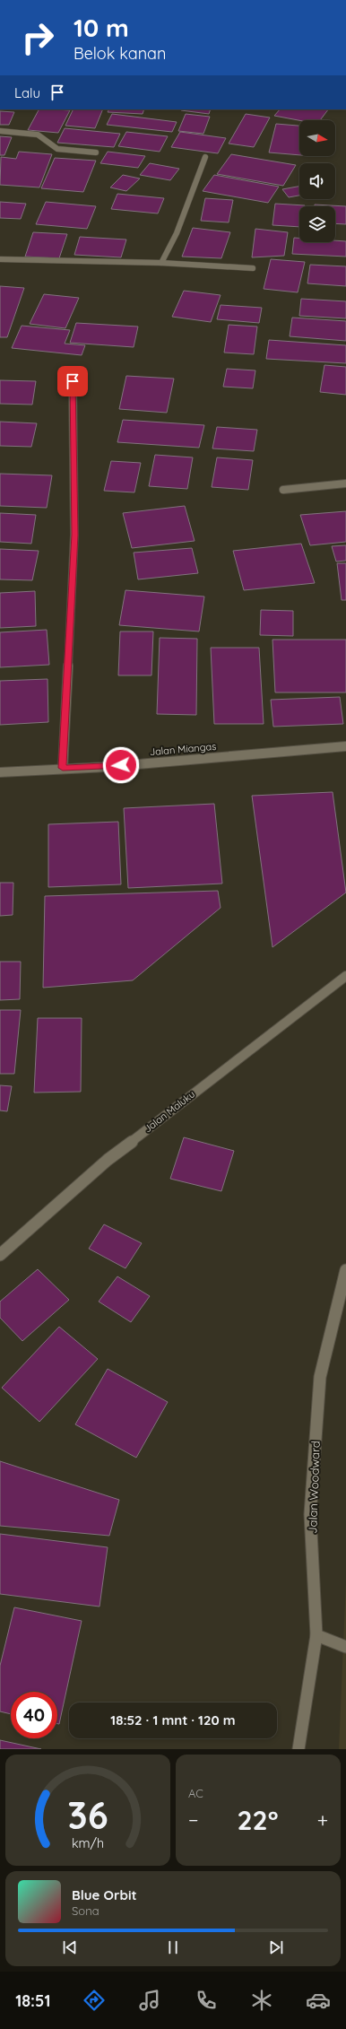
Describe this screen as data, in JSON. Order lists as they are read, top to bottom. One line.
{"streets":{"street":["Jalan Miangas","Jalan Maluku","Jalan Woodward"]},"north":"right","page":{"turn":["10 m","Belok kanan"],"then":"Lalu","limit":"40","trip":"18:52 · 1 mnt · 120 m","tile":"AC","heat":["−","22°","+"],"song":["Blue Orbit","Sona"],"tabs":"18:51","gauge":["36","km/h"]}}
